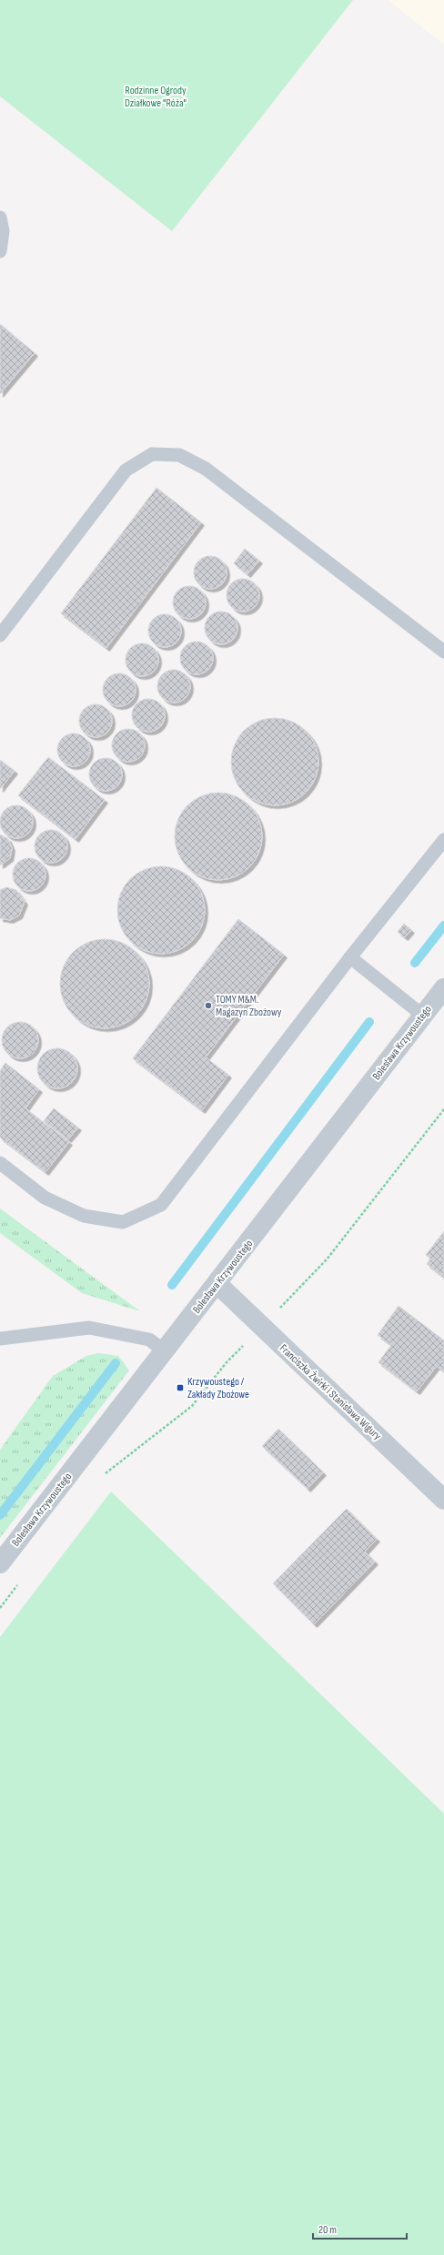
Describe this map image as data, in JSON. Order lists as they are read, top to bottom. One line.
{"streets":{"street":["Bolesława Krzywoustego","Franciszka Żwirki i Stanisława Wigury"]},"crossings":[["Bolesława Krzywoustego","Franciszka Żwirki i Stanisława Wigury"]],"parks":["Rodzinne Ogrody Działkowe \"Róża\""],"places":{"other":["TOMY M&M. Magazyn Zbożowy"],"transit":["Krzywoustego / Zakłady Zbożowe"]},"scale_bar":"20 m"}
